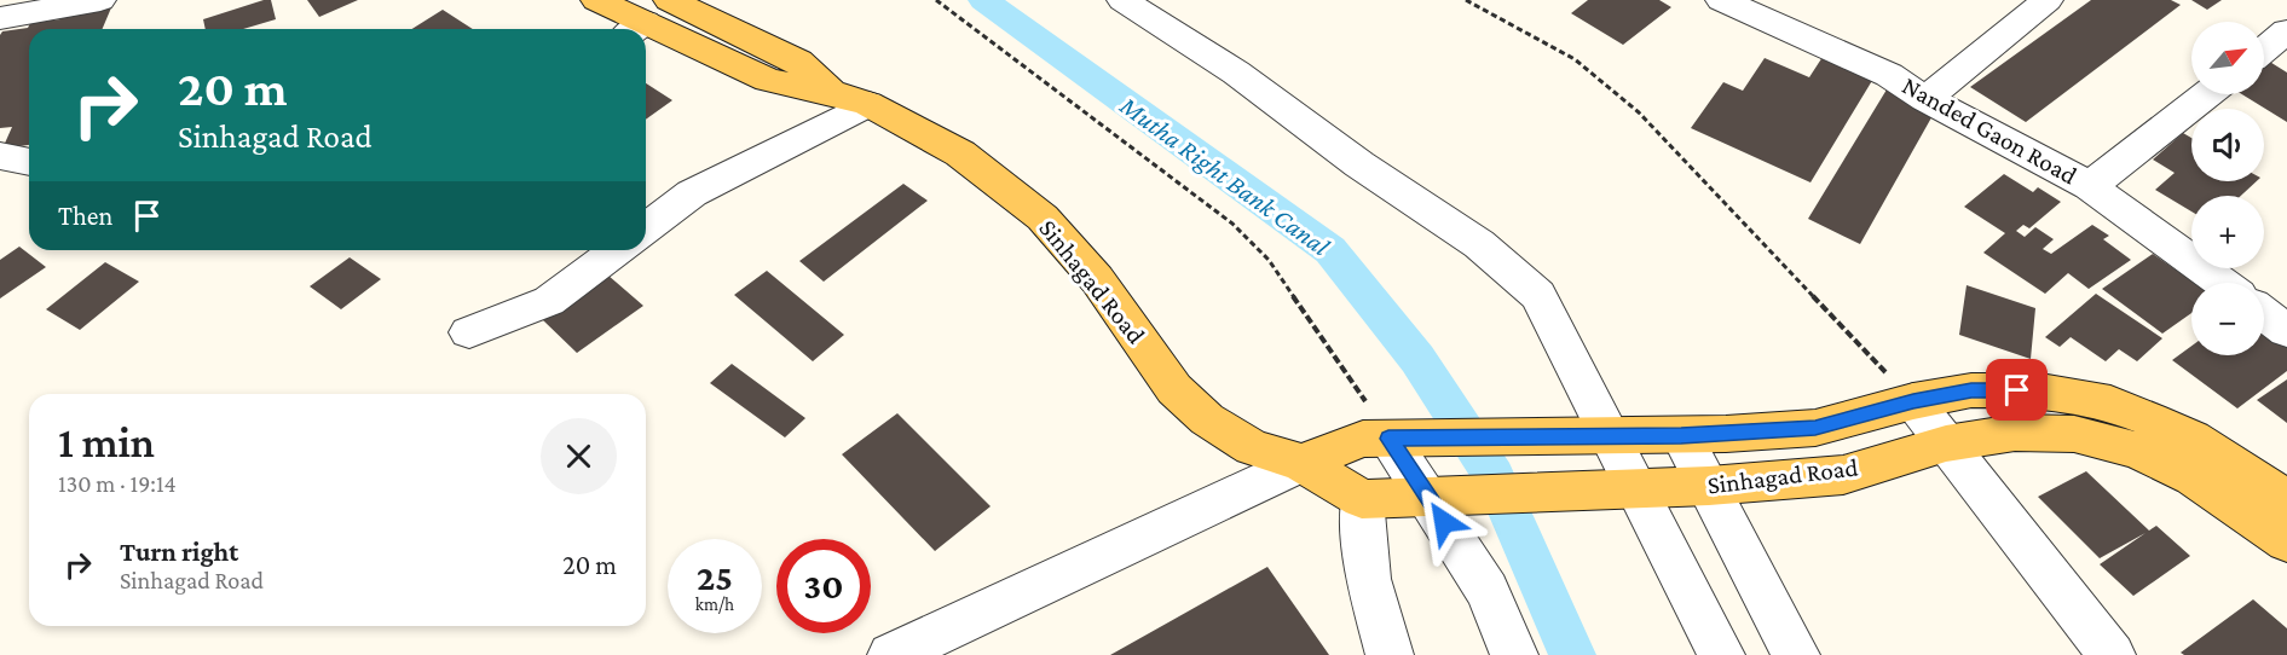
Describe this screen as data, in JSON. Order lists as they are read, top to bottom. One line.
{"streets":{"main road":["Sinhagad Road"],"street":["Nanded Gaon Road"]},"water":["Mutha Right Bank Canal"],"north":"top right","page":{"map_buttons":["+","−"],"turn":["20 m","Sinhagad Road"],"then":"Then","heading":["1 min","130 m · 19:14"],"list":[{"name":"Turn right","note":"Sinhagad Road","value":"20 m"}],"speed":"25 km/h","limit":"30"}}
